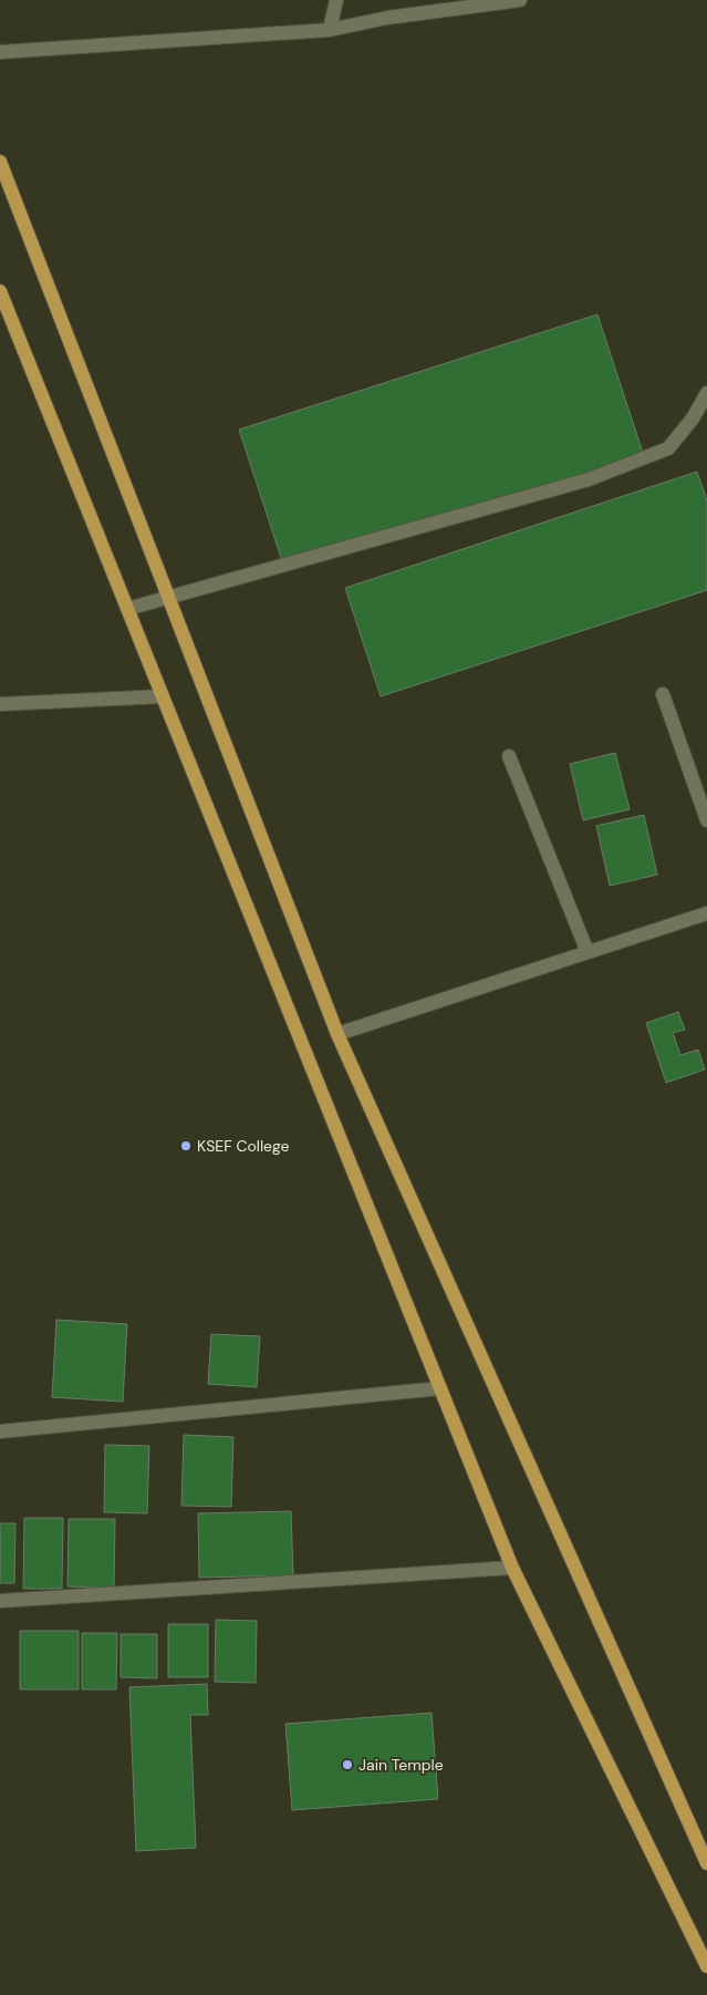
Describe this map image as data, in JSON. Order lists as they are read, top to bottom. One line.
{"places":["KSEF College","Jain Temple"]}
